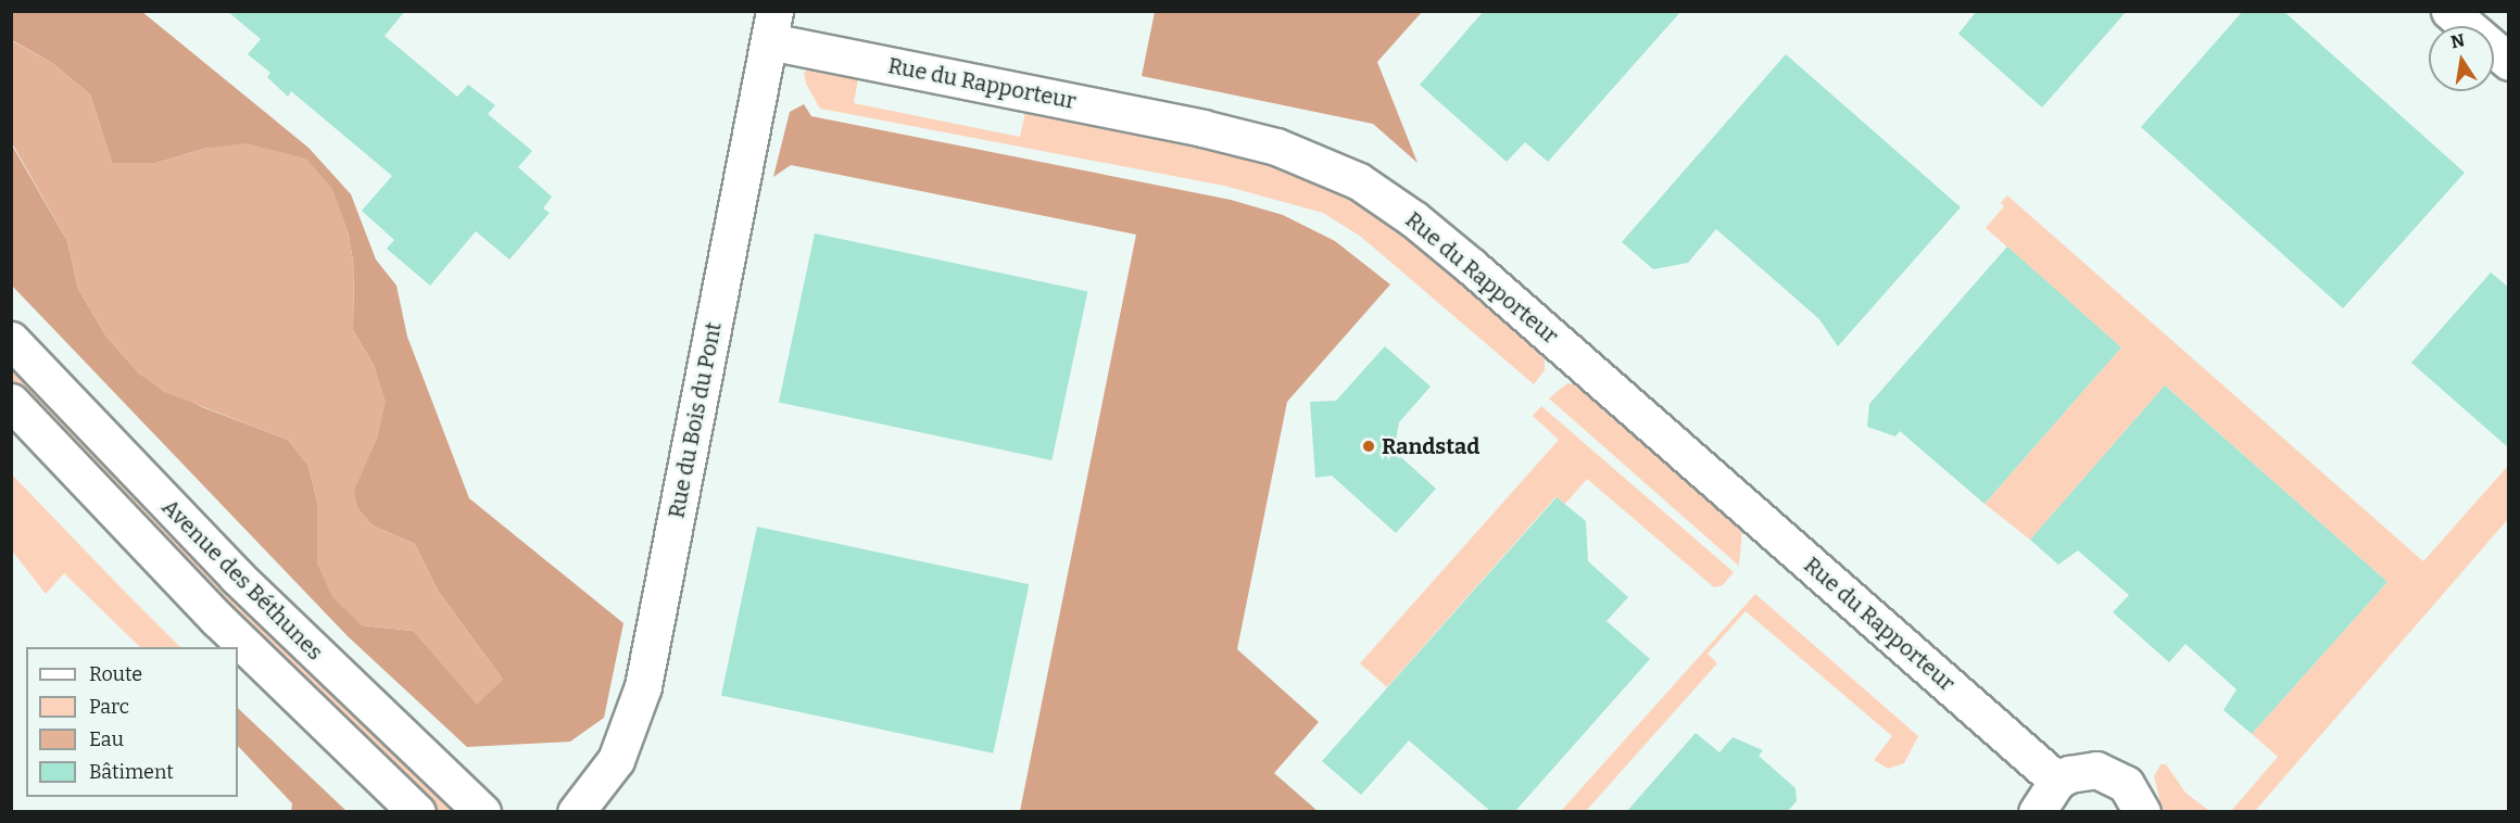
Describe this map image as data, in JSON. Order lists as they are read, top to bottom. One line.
{"streets":{"street":["Rue du Rapporteur","Rue du Bois du Pont","Avenue des Béthunes"]},"crossings":[["Rue du Rapporteur","Rue du Bois du Pont"]],"places":["Randstad"],"legend":["Route","Parc","Eau","Bâtiment"],"north":"top"}
